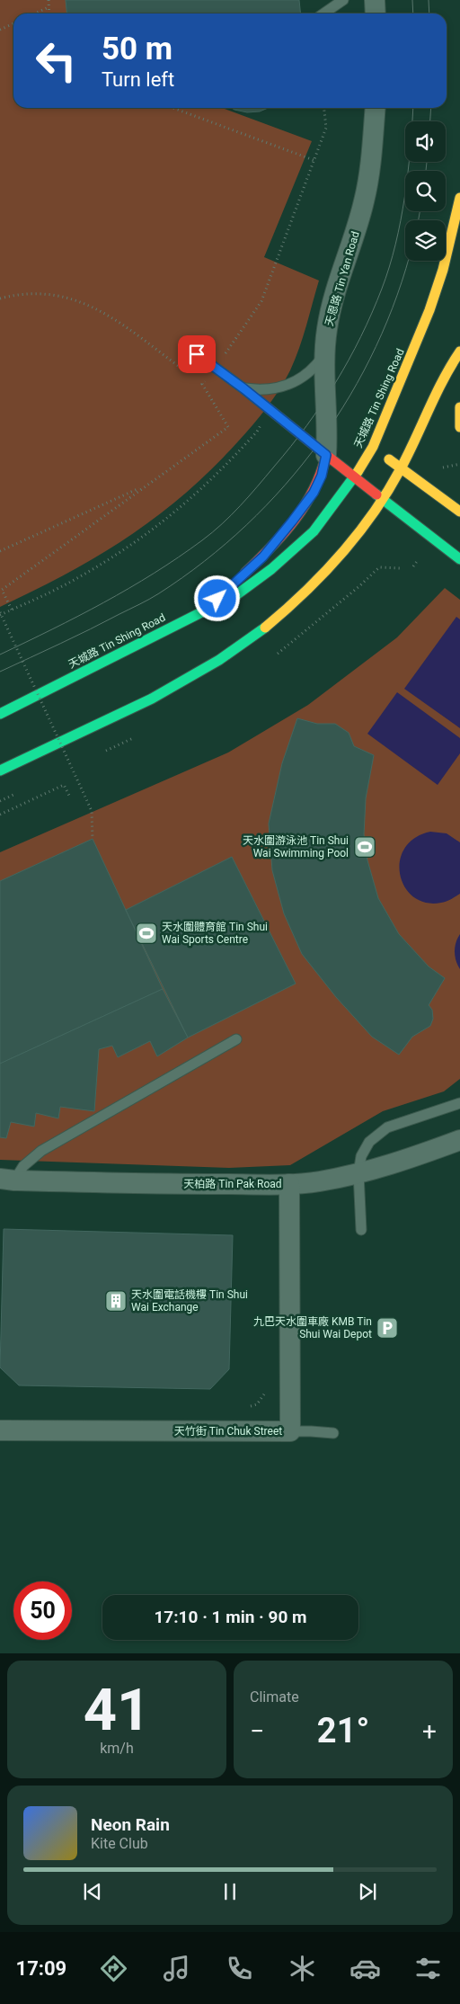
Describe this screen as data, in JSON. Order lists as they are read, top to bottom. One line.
{"streets":{"main road":["天城路 Tin Shing Road"],"street":["天恩路 Tin Yan Road","天柏路 Tin Pak Road","天竹街 Tin Chuk Street"]},"crossings":[["天柏路 Tin Pak Road","天竹街 Tin Chuk Street"]],"places":{"sports":["天水圍游泳池 Tin Shui Wai Swimming Pool","天水圍體育館 Tin Shui Wai Sports Centre"],"building":["天水圍電話機樓 Tin Shui Wai Exchange"],"parking":["九巴天水圍車廠 KMB Tin Shui Wai Depot"]},"page":{"turn":["50 m","Turn left"],"limit":"50","trip":"17:10 · 1 min · 90 m","tile":[["41","km/h"],"Climate"],"heat":["−","21°","+"],"song":["Neon Rain","Kite Club"],"tabs":"17:09"}}
